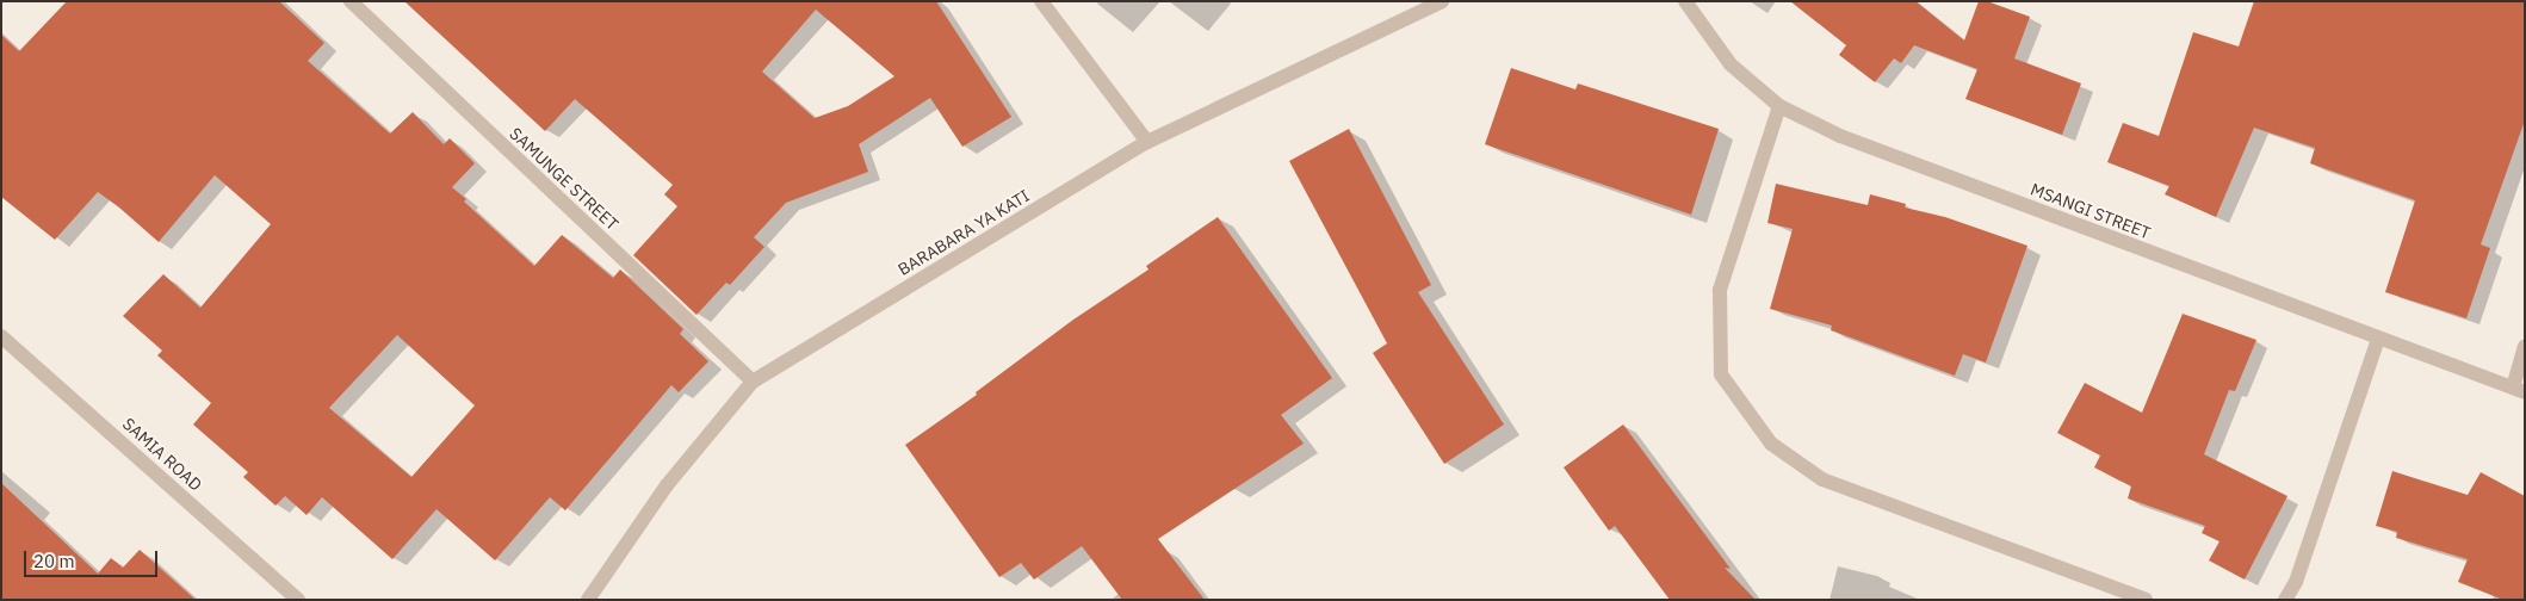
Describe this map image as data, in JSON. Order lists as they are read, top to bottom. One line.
{"streets":{"street":["SAMUNGE STREET","MSANGI STREET","BARABARA YA KATI","SAMIA ROAD"]},"crossings":[["SAMUNGE STREET","BARABARA YA KATI"]],"scale_bar":"20 m"}
